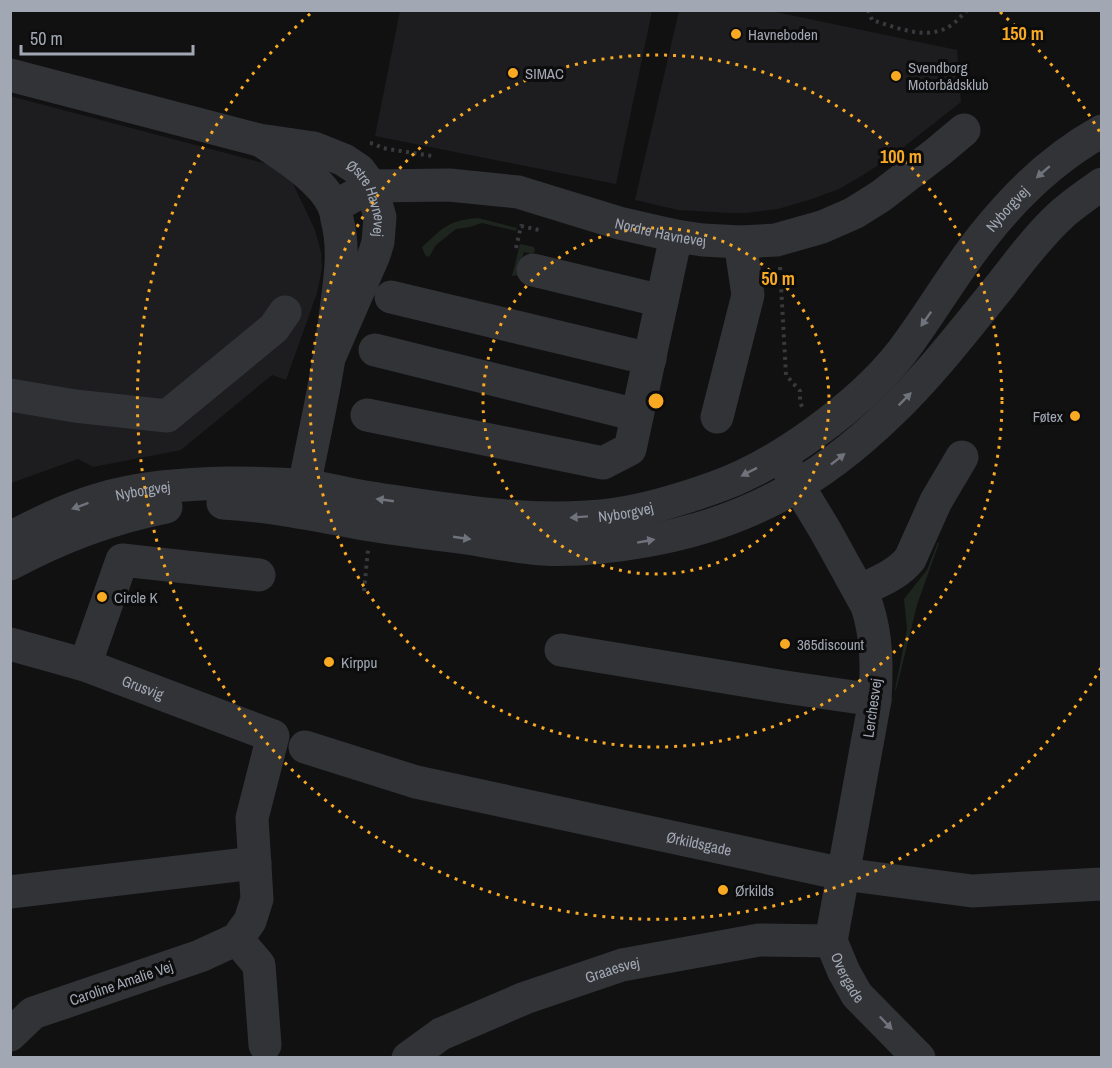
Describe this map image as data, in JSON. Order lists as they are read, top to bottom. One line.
{"streets":{"street":["Østre Havnevej","Nyborgvej","Nordre Havnevej","Grusvig","Lerchesvej","Ørkildsgade","Graaesvej","Overgade","Caroline Amalie Vej"]},"crossings":[["Østre Havnevej","Nyborgvej"],["Østre Havnevej","Nordre Havnevej"],["Nyborgvej","Lerchesvej"],["Lerchesvej","Ørkildsgade"],["Lerchesvej","Overgade"],["Ørkildsgade","Overgade"],["Graaesvej","Overgade"]],"one_way":["Overgade"],"places":["Havneboden","SIMAC","Svendborg Motorbådsklub","Føtex","Circle K","365discount","Kirppu","Ørkilds"],"scale_bar":"50 m","rings":["150 m","100 m","50 m"]}
